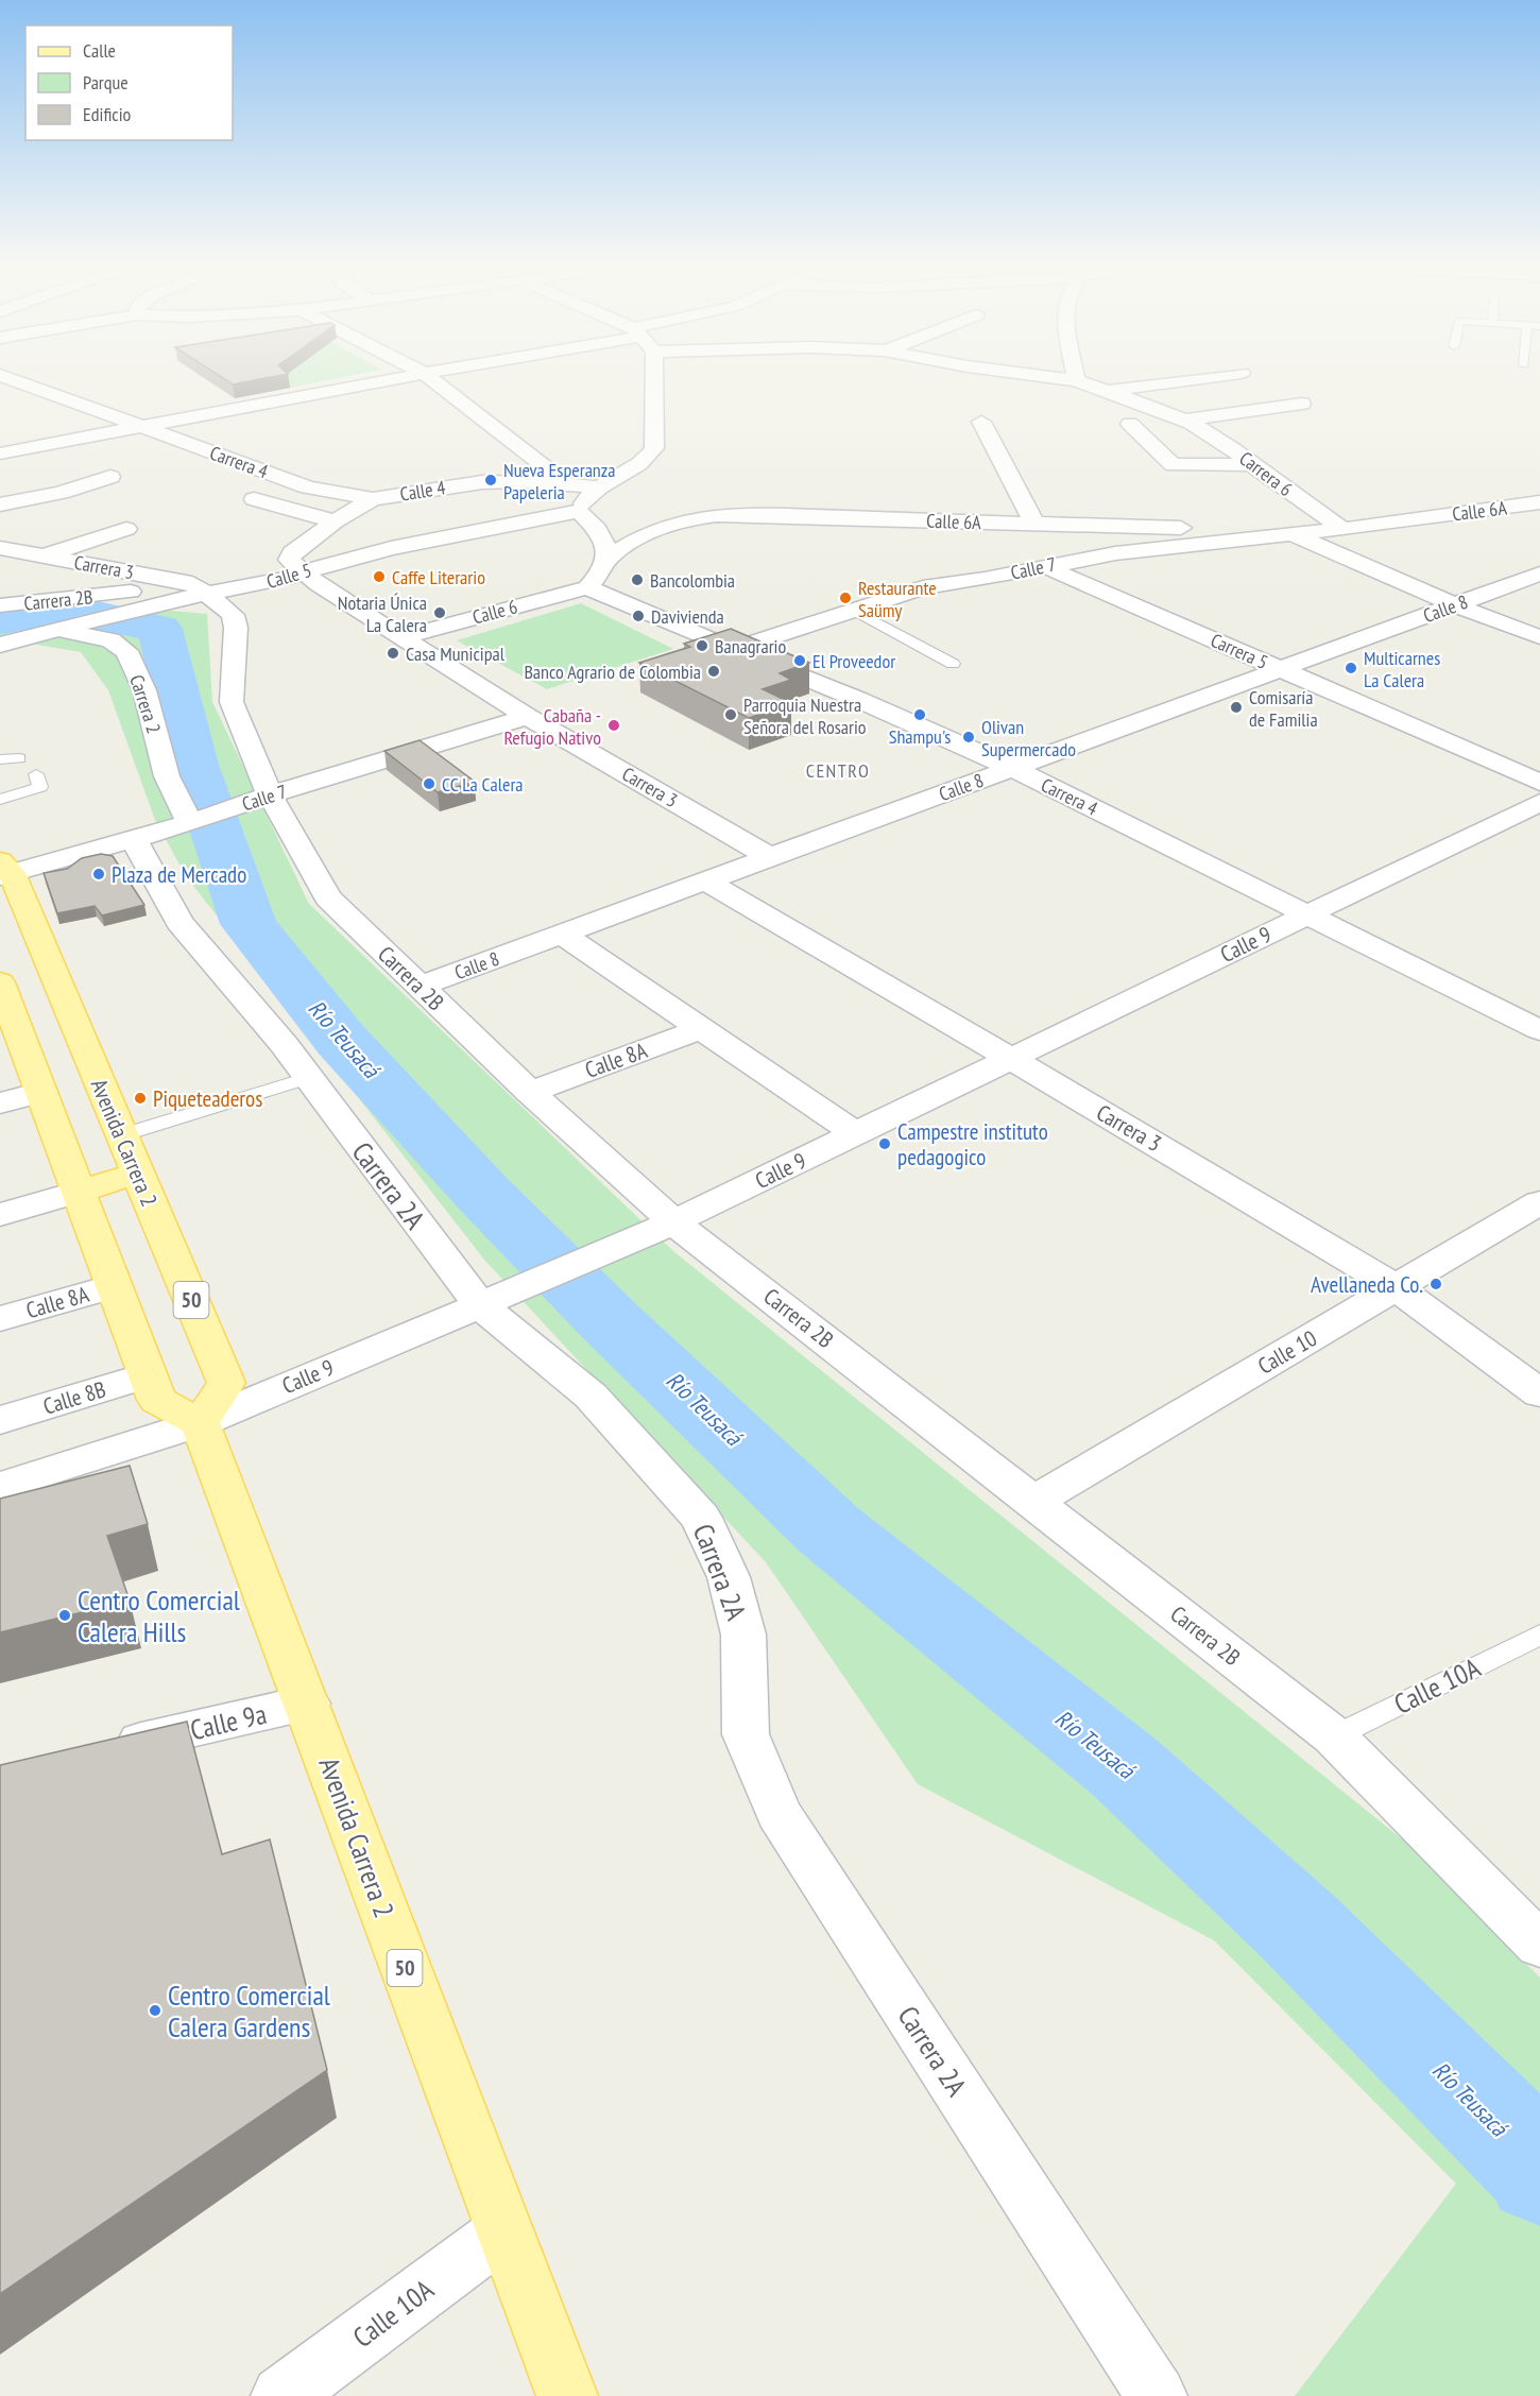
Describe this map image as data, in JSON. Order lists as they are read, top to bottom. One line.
{"streets":{"main road":["Avenida Carrera 2","50"],"street":["Carrera 4","Carrera 6","Calle 4","Calle 6A","Carrera 3","Calle 7","Calle 5","Carrera 2B","Calle 8","Calle 6","Carrera 5","Carrera 2","Calle 9","Calle 8A","Carrera 2A","Calle 10","Calle 8B","Calle 10A","Calle 9a"]},"crossings":[["Carrera 4","Calle 4"],["Carrera 4","Calle 7"],["Carrera 4","Calle 8"],["Carrera 4","Calle 6"],["Carrera 4","Calle 9"],["Carrera 6","Calle 6A"],["Carrera 6","Calle 7"],["Carrera 6","Calle 8"],["Calle 4","Carrera 3"],["Calle 4","Calle 5"],["Calle 6A","Calle 7"],["Carrera 3","Calle 7"],["Carrera 3","Calle 5"],["Carrera 3","Carrera 2B"],["Carrera 3","Calle 8"],["Carrera 3","Calle 6"],["Carrera 3","Calle 9"],["Carrera 3","Calle 10"],["Calle 7","Carrera 2B"],["Calle 7","Carrera 5"],["Calle 7","Carrera 2"],["Calle 7","Avenida Carrera 2"],["Calle 7","Carrera 2A"],["Calle 5","Carrera 2B"],["Calle 5","Carrera 2"],["Carrera 2B","Calle 8"],["Carrera 2B","Calle 9"],["Carrera 2B","Calle 8A"],["Carrera 2B","Calle 10"],["Carrera 2B","Calle 10A"],["Calle 8","Carrera 5"],["Calle 9","Avenida Carrera 2"],["Calle 9","Carrera 2A"],["Avenida Carrera 2","Calle 10A"],["Avenida Carrera 2","Calle 9a"]],"districts":["CENTRO"],"water":["Río Teusacá"],"places":["Nueva Esperanza Papeleria","Caffe Literario","Bancolombia","Restaurante Saümy","Notaria Única La Calera","Davivienda","Banagrario","Casa Municipal","El Proveedor","Multicarnes La Calera","Banco Agrario de Colombia","Comisaría de Familia","Parroquia Nuestra Señora del Rosario","Shampu's","Cabaña - Refugio Nativo","Olivan Supermercado","CC La Calera","Plaza de Mercado","Piqueteaderos","Campestre instituto pedagogico","Avellaneda Co.","Centro Comercial Calera Hills","Centro Comercial Calera Gardens"],"legend":["Calle","Parque","Edificio"]}
